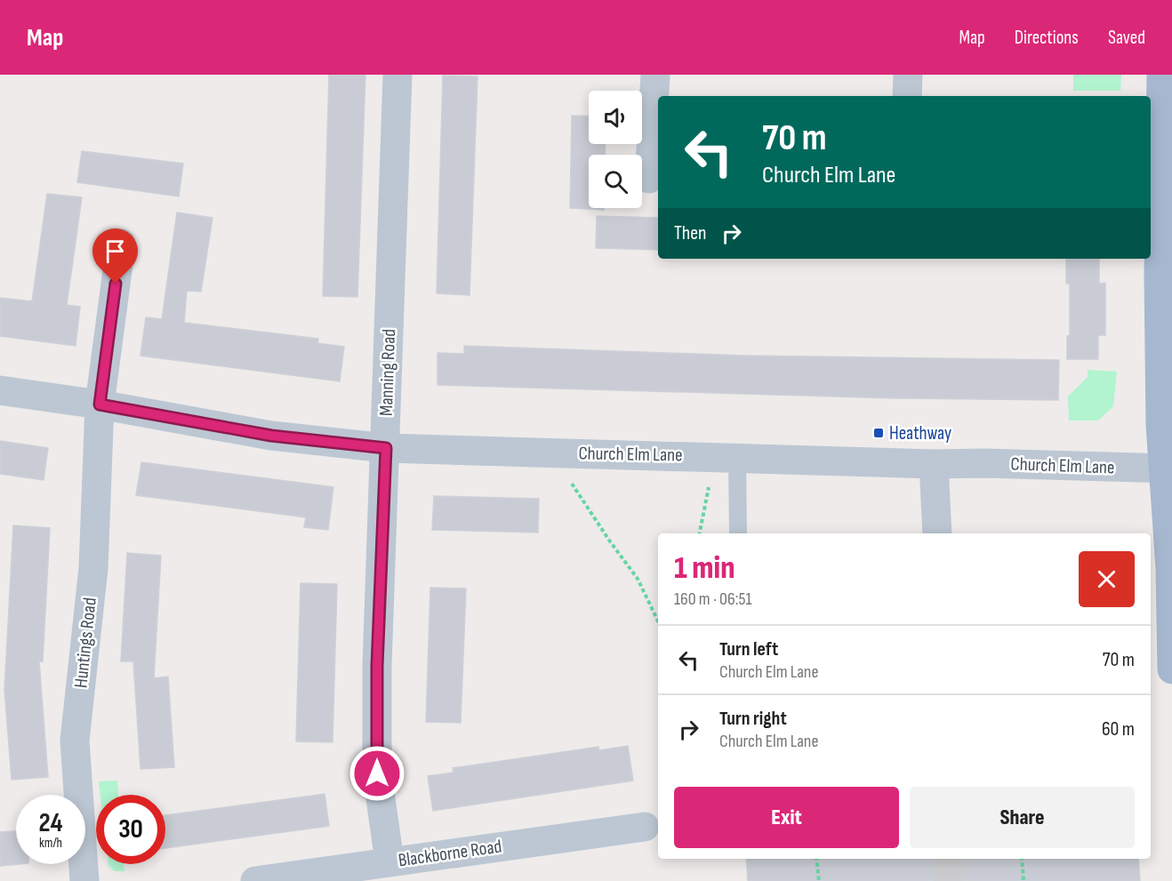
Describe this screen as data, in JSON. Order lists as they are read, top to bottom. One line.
{"streets":{"street":["Manning Road","Church Elm Lane","Huntings Road","Blackborne Road"]},"crossings":[["Manning Road","Church Elm Lane"],["Manning Road","Blackborne Road"],["Church Elm Lane","Huntings Road"]],"places":{"transit":["Heathway"]},"page":{"header":"Map","nav":["Map","Directions","Saved"],"turn":["70 m","Church Elm Lane"],"then":"Then","heading":["1 min","160 m · 06:51"],"list":[{"name":"Turn left","note":"Church Elm Lane","value":"70 m"},{"name":"Turn right","note":"Church Elm Lane","value":"60 m"}],"buttons":["Exit","Share"],"speed":"24 km/h","limit":"30"}}
